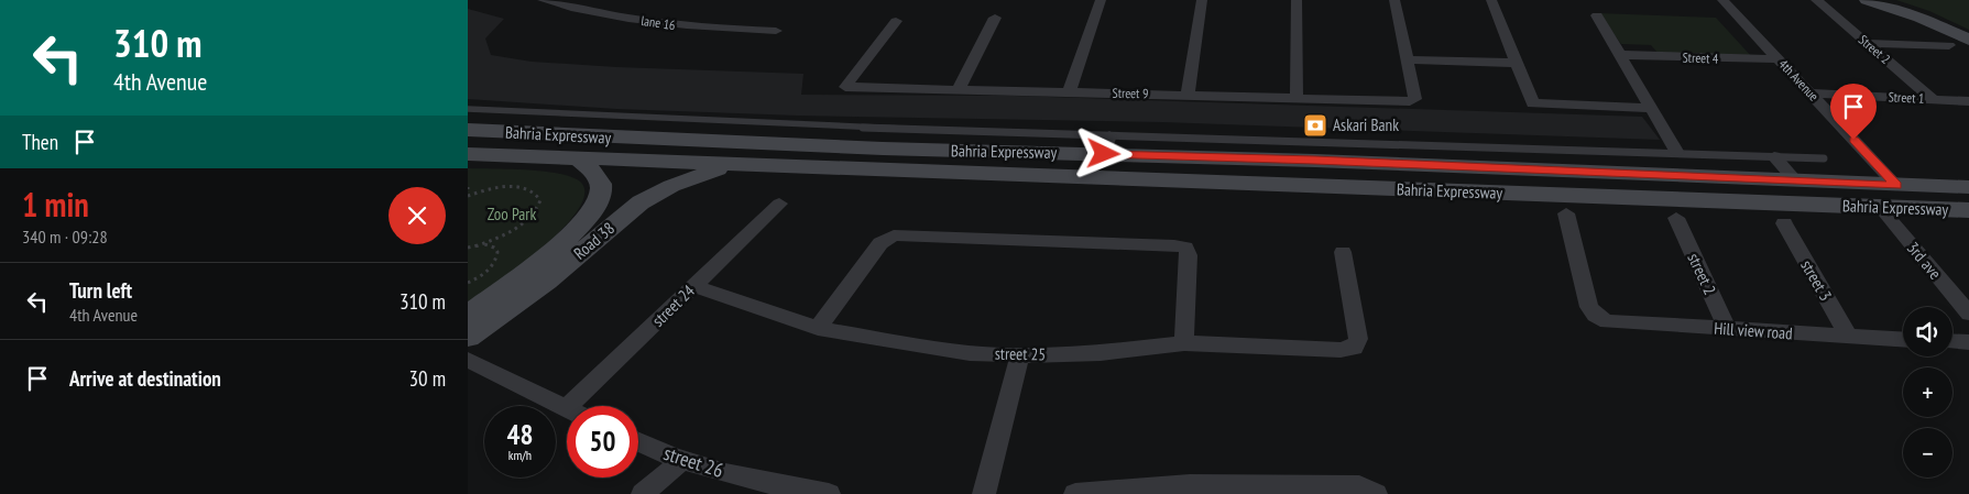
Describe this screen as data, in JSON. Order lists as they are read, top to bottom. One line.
{"streets":{"main road":["Bahria Expressway","Road 38"],"street":["lane 16","Street 2","Street 4","4th Avenue","Street 9","Street 1","3rd ave","street 2","street 3","street 24","Hill view road","street 25","street 26"]},"crossings":[["Street 2","Street 1"],["Street 4","4th Avenue"],["4th Avenue","Street 1"],["4th Avenue","Bahria Expressway"],["Bahria Expressway","Road 38"],["Bahria Expressway","3rd ave"],["street 2","Hill view road"],["street 3","Hill view road"],["street 24","street 25"]],"parks":["Zoo Park"],"places":{"bank":["Askari Bank"]},"page":{"turn":["310 m","4th Avenue"],"then":"Then","heading":["1 min","340 m · 09:28"],"list":[{"name":"Turn left","note":"4th Avenue","value":"310 m"},{"name":"Arrive at destination","value":"30 m"}],"map_buttons":["+","−"],"speed":"48 km/h","limit":"50"}}
